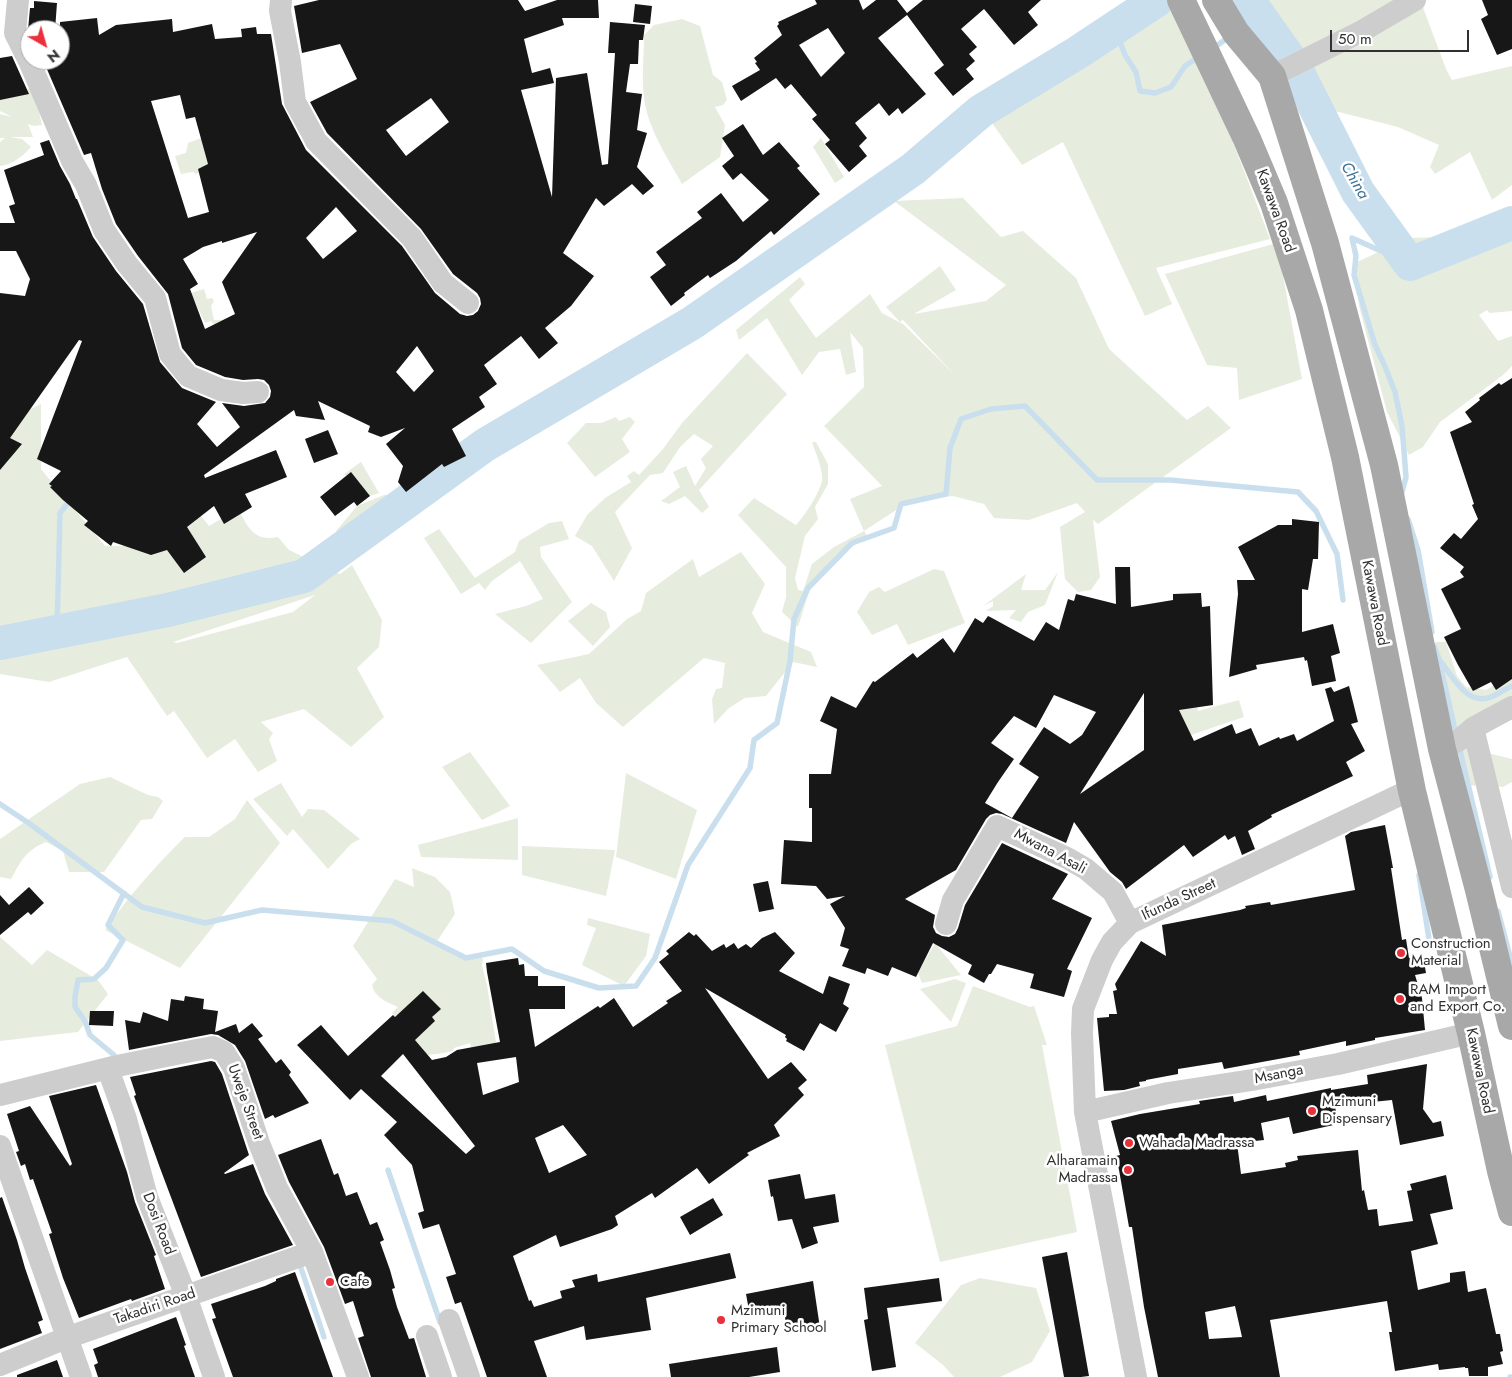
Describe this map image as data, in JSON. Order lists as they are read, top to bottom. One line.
{"streets":{"main road":["Kawawa Road"],"street":["Mwana Asali","Ifunda Street","Msanga","Uweje Street","Dosi Road","Takadiri Road"]},"crossings":[["Kawawa Road","Ifunda Street"],["Kawawa Road","Msanga"],["Mwana Asali","Ifunda Street"],["Ifunda Street","Msanga"],["Uweje Street","Dosi Road"],["Uweje Street","Takadiri Road"],["Dosi Road","Takadiri Road"]],"water":["China"],"places":["Construction Material","RAM Import and Export Co.","Mzimuni Dispensary","Wahada Madrassa","Alharamain Madrassa","Cafe","Mzimuni Primary School"],"scale_bar":"50 m","north":"bottom right"}
